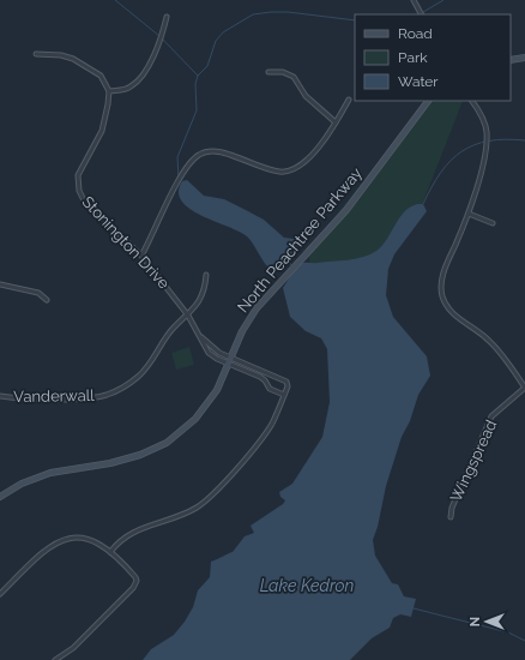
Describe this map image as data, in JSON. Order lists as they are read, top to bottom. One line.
{"streets":{"street":["North Peachtree Parkway","Stonington Drive","Vanderwall","Wingspread"]},"crossings":[["North Peachtree Parkway","Stonington Drive"],["Stonington Drive","Vanderwall"]],"water":["Lake Kedron"],"legend":["Road","Park","Water"],"north":"left"}
